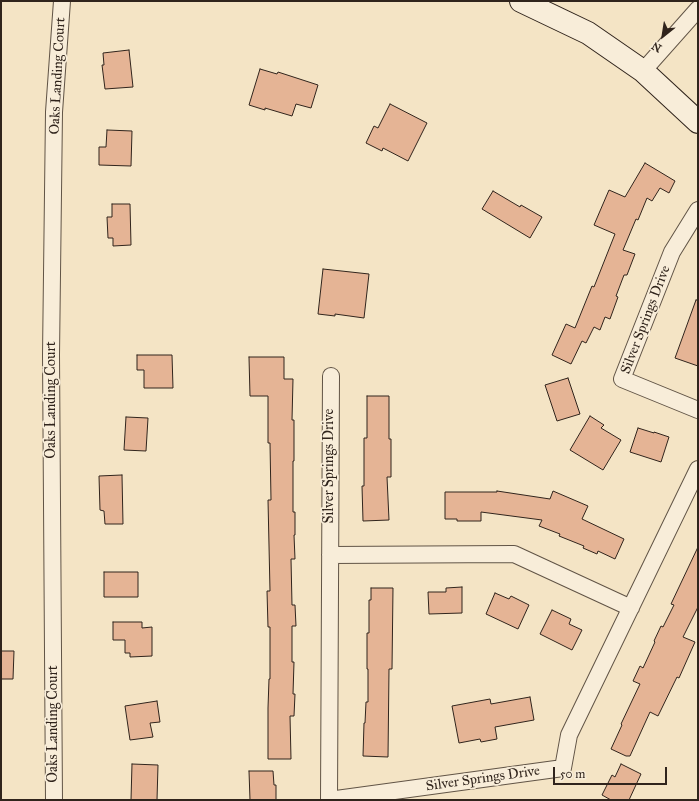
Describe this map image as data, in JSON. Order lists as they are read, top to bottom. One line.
{"streets":{"street":["Oaks Landing Court","Silver Springs Drive"]},"scale_bar":"50 m","north":"bottom left"}
